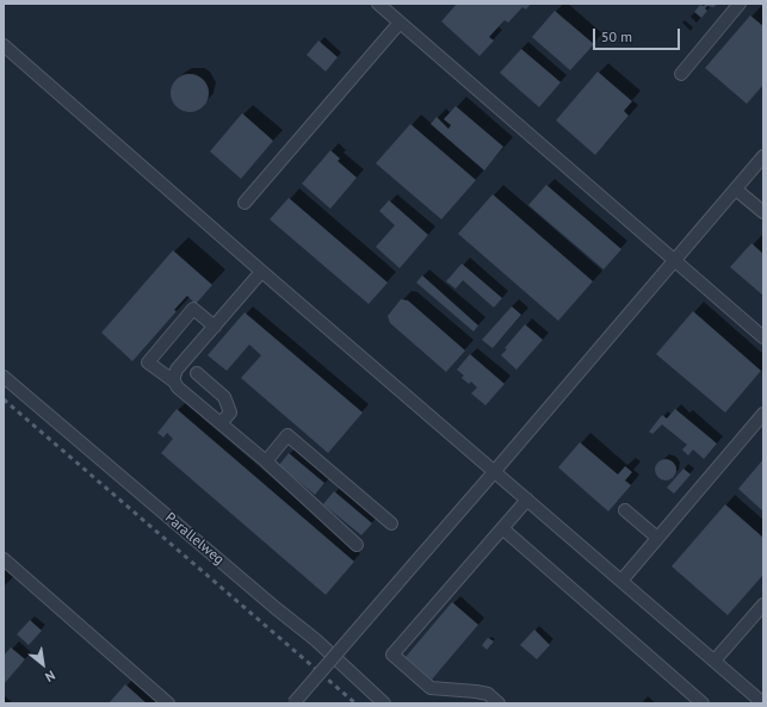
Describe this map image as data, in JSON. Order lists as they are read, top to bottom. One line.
{"streets":{"street":["Parallelweg"]},"scale_bar":"50 m","north":"bottom right"}
